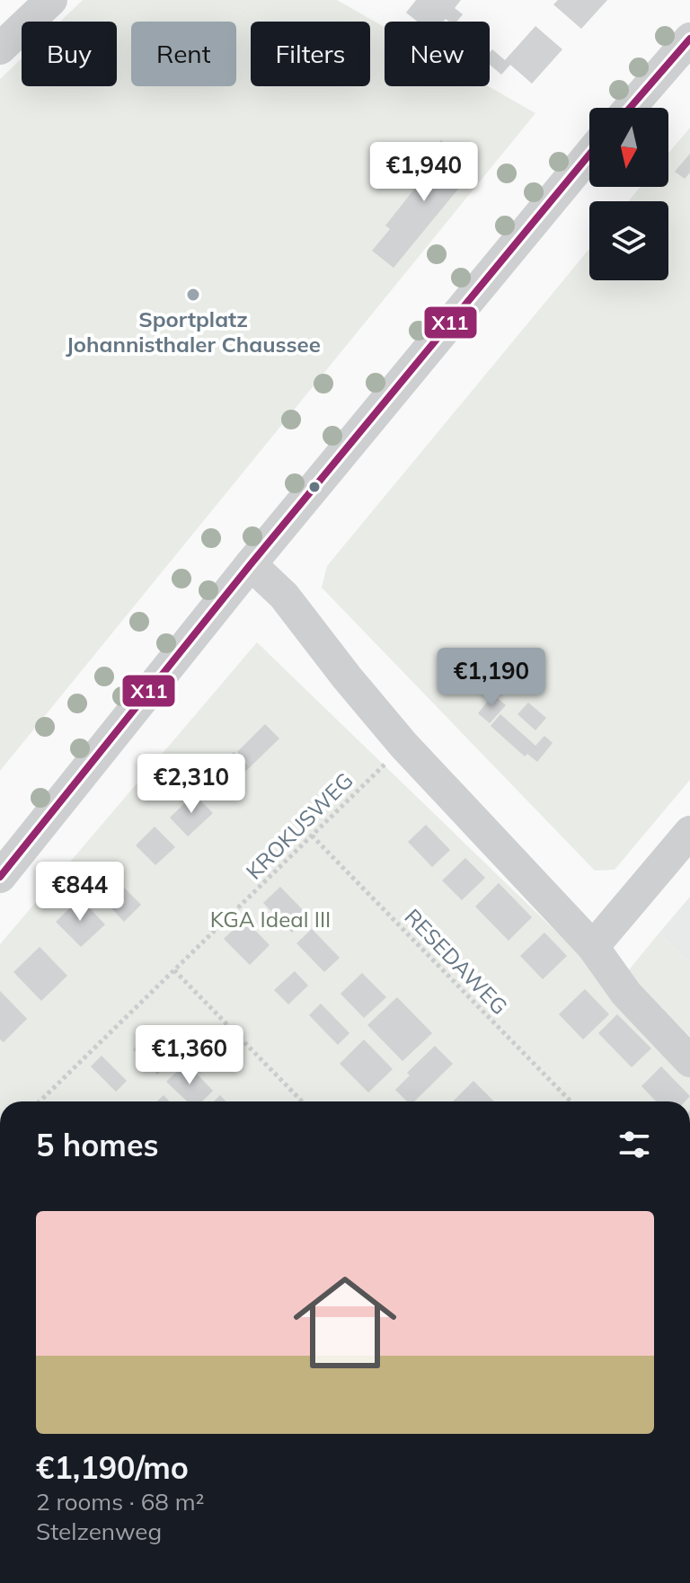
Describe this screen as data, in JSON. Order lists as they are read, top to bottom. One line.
{"streets":{"path":["KROKUSWEG","RESEDAWEG"]},"crossings":[["KROKUSWEG","RESEDAWEG"]],"parks":["KGA Ideal III"],"places":["Sportplatz Johannisthaler Chaussee"],"lines":["transit line X11"],"north":"bottom","page":{"chip":["Buy","Rent","Filters","New"],"price":["€1,940","€1,190","€2,310","€844","€1,360"],"heading":"5 homes","list":[{"name":"€1,190/mo","note":"2 rooms · 68 m² · Stelzenweg"}]}}
